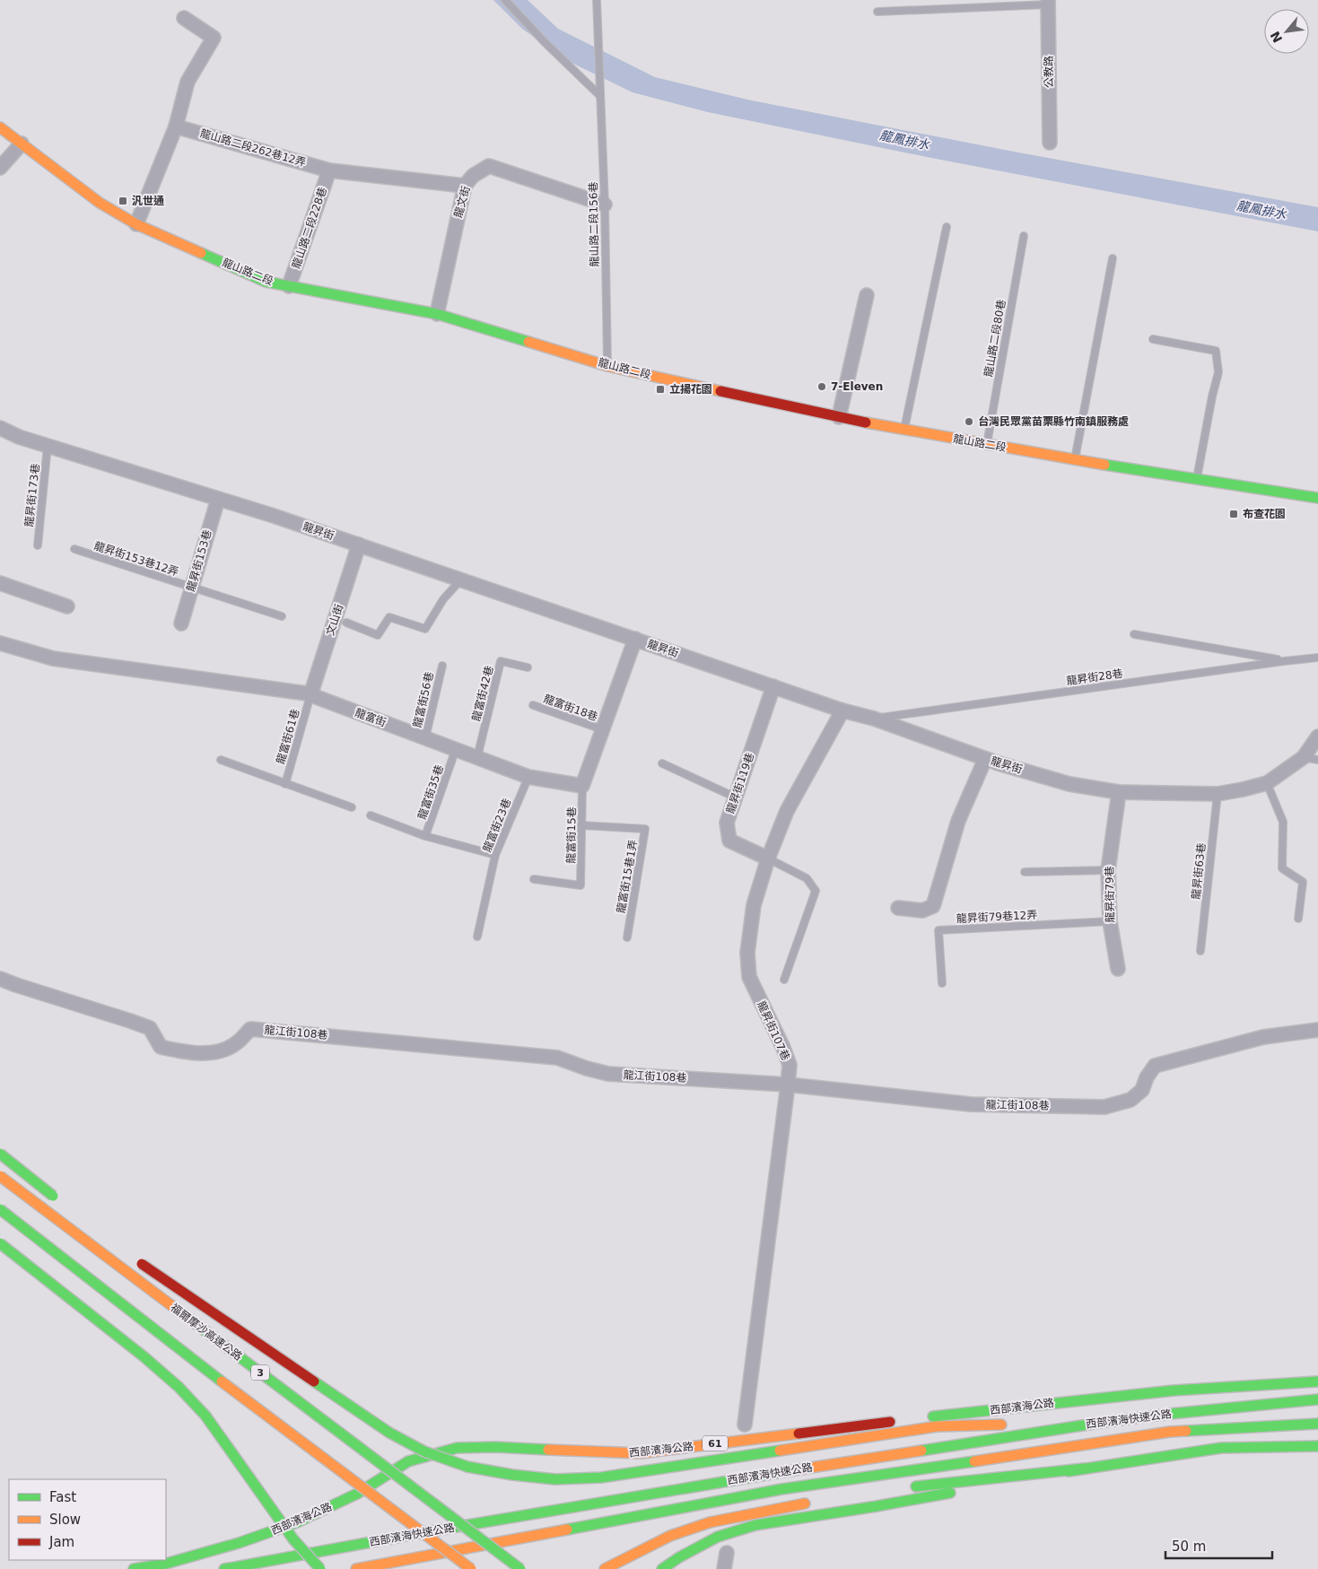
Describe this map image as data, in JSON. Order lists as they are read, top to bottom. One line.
{"streets":{"main road":["龍山路二段","福爾摩沙高速公路","3","西部濱海公路","西部濱海快速公路","61"],"street":["公教路","龍山路二段262巷12弄","龍文街","龍山路二段228巷","龍昇街","龍昇街153巷","文山街","龍富街","龍昇街119巷","龍昇街79巷","龍昇街107巷","龍江街108巷"],"lane":["龍山路二段156巷","龍山路二段80巷","龍昇街173巷","龍昇街153巷12弄","龍昇街28巷","龍富街42巷","龍富街56巷","龍富街18巷","龍富街61巷","龍富街35巷","龍富街23巷","龍富街15巷","龍昇街63巷","龍富街15巷1弄","龍昇街79巷12弄"]},"crossings":[["龍山路二段262巷12弄","龍文街"],["龍山路二段262巷12弄","龍山路二段228巷"],["龍文街","龍山路二段156巷"],["龍文街","龍山路二段"],["龍山路二段156巷","龍山路二段"],["龍山路二段228巷","龍山路二段"],["龍山路二段","龍山路二段80巷"],["龍昇街173巷","龍昇街"],["龍昇街","龍昇街153巷"],["龍昇街","文山街"],["龍昇街","龍昇街28巷"],["龍昇街","龍昇街119巷"],["龍昇街","龍昇街63巷"],["龍昇街","龍昇街79巷"],["龍昇街","龍昇街107巷"],["龍昇街153巷12弄","龍昇街153巷"],["文山街","龍富街"],["文山街","龍富街61巷"],["龍富街42巷","龍富街"],["龍富街56巷","龍富街"],["龍富街","龍富街61巷"],["龍富街","龍富街35巷"],["龍富街","龍富街23巷"],["龍富街","龍富街15巷"],["龍昇街119巷","龍昇街107巷"],["龍富街15巷","龍富街15巷1弄"],["龍昇街79巷","龍昇街79巷12弄"],["龍昇街107巷","龍江街108巷"]],"water":["龍鳳排水"],"places":{"transit":["汎世通","立揚花園","布查花園"],"other":["7-Eleven","台灣民眾黨苗栗縣竹南鎮服務處"]},"legend":["Fast","Slow","Jam"],"scale_bar":"50 m","north":"bottom left"}
